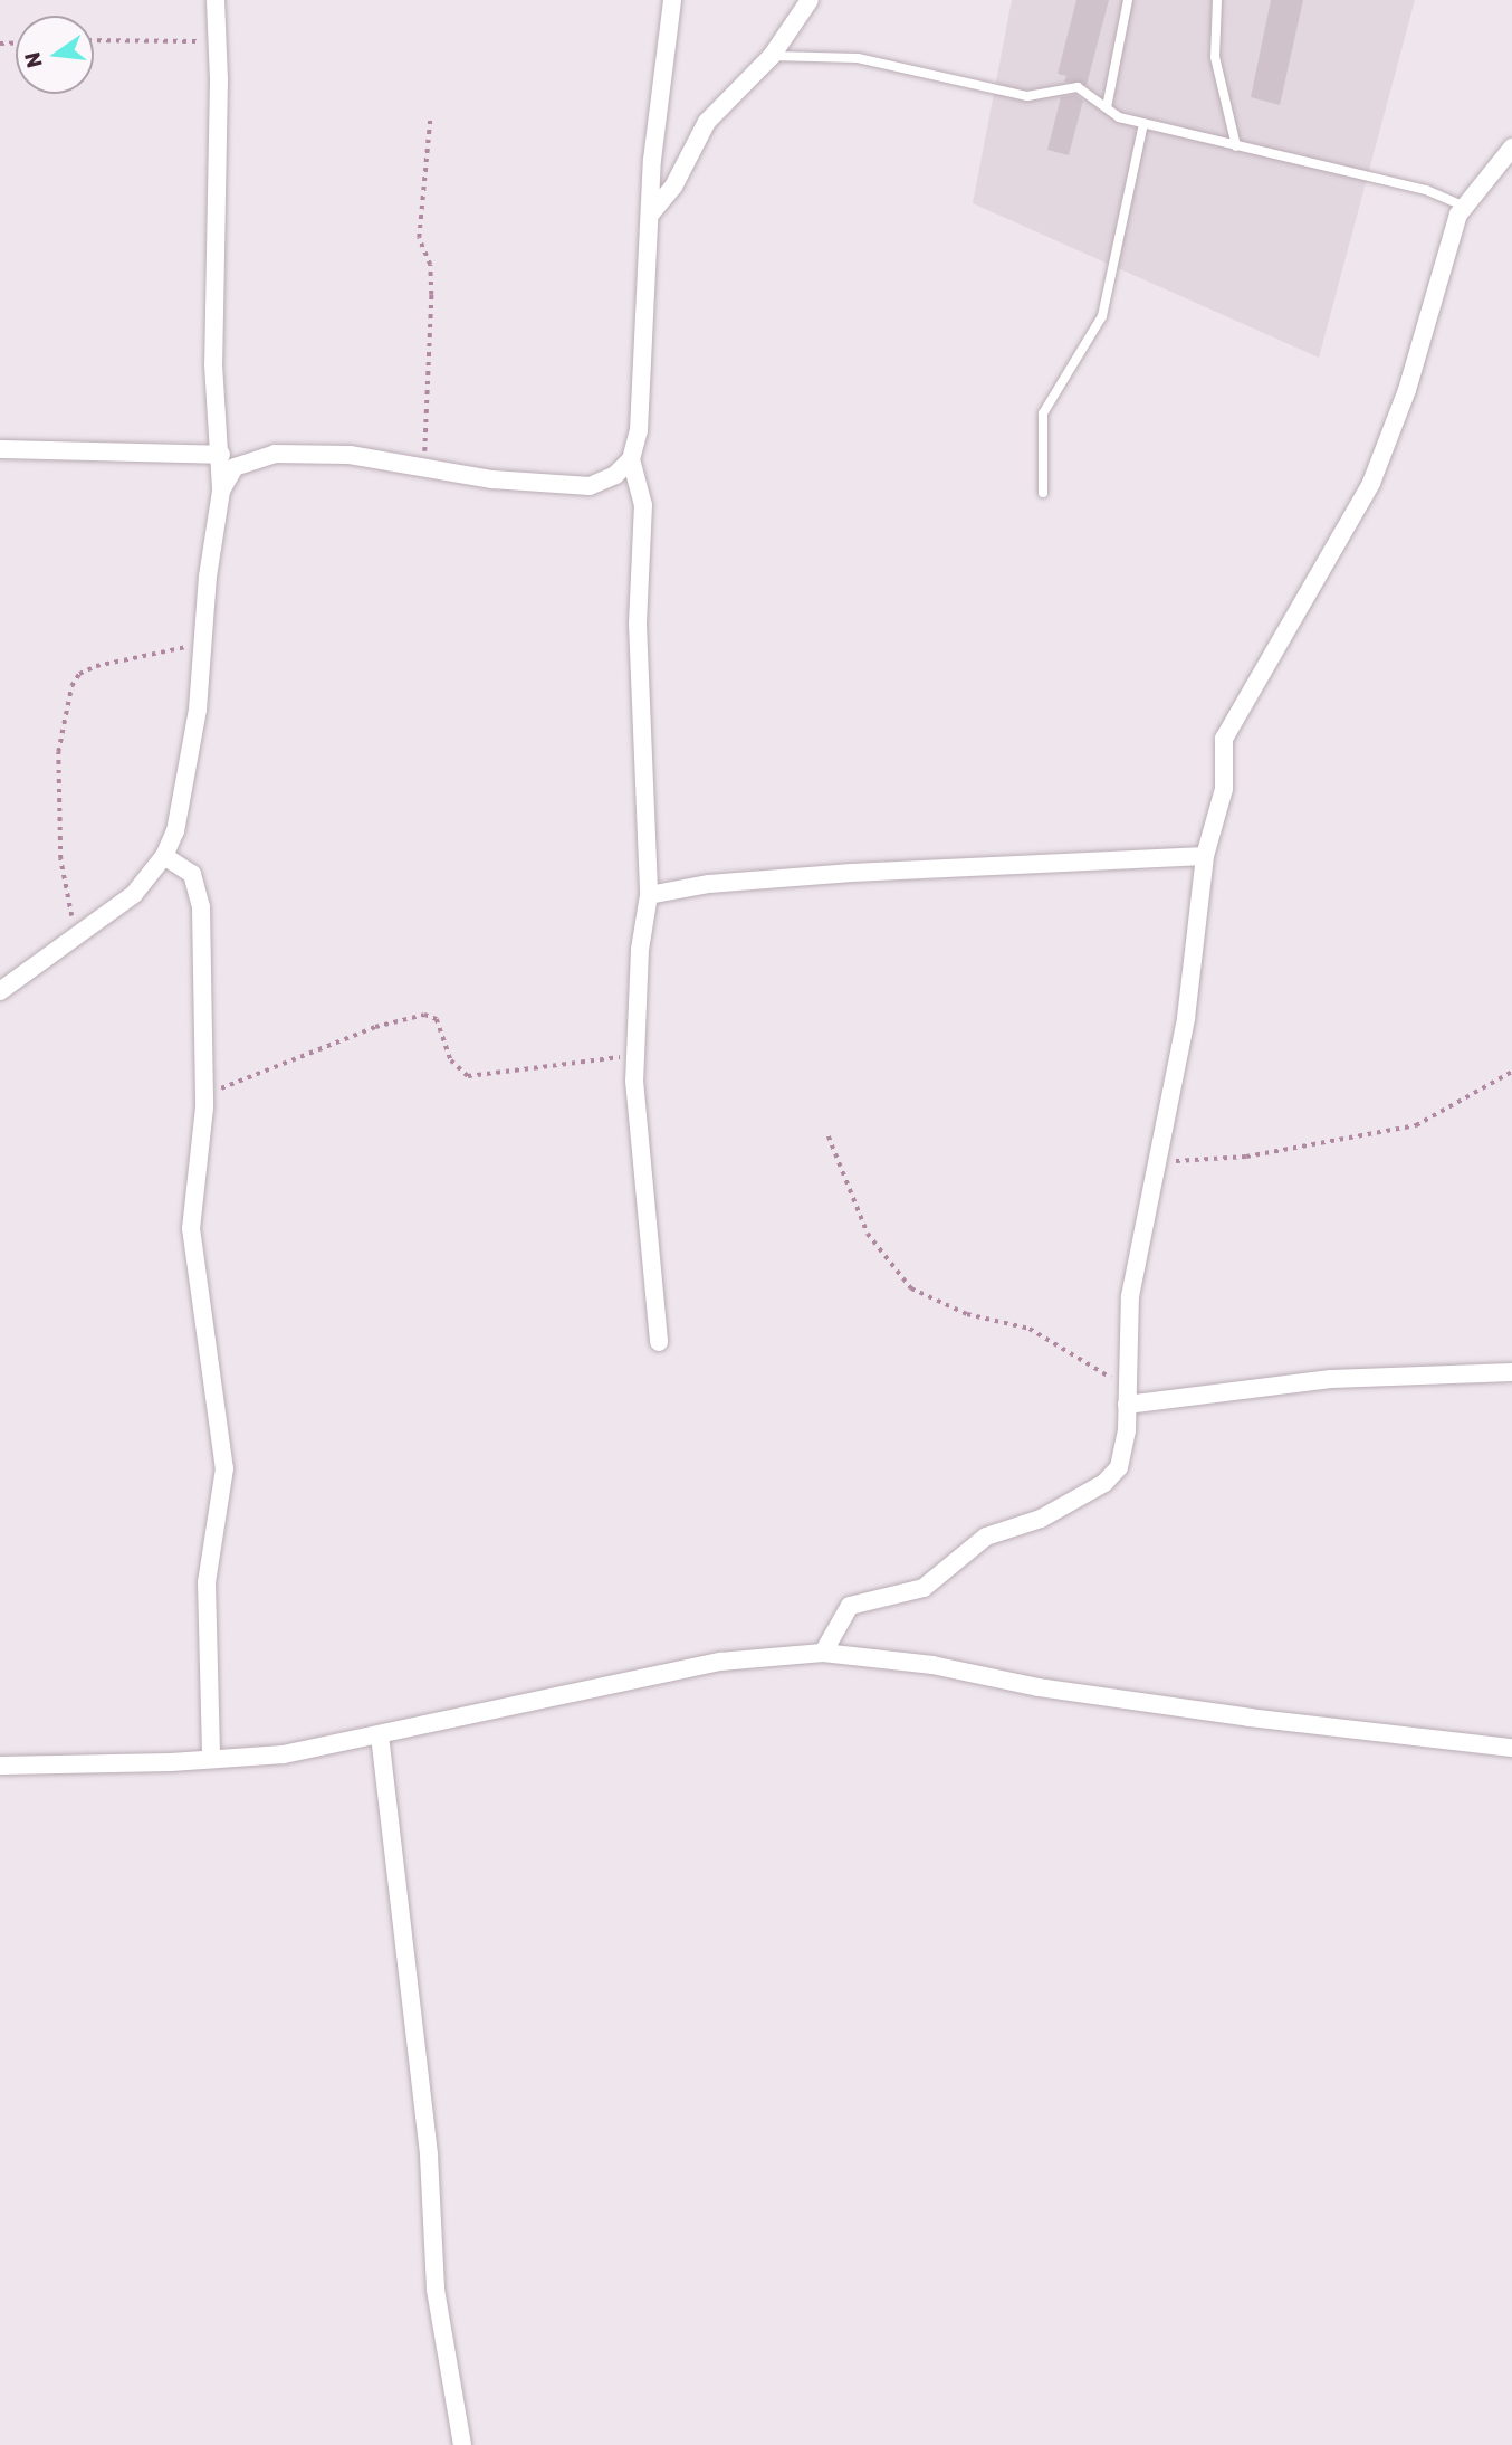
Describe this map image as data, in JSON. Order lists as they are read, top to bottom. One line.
{"north":"left"}
